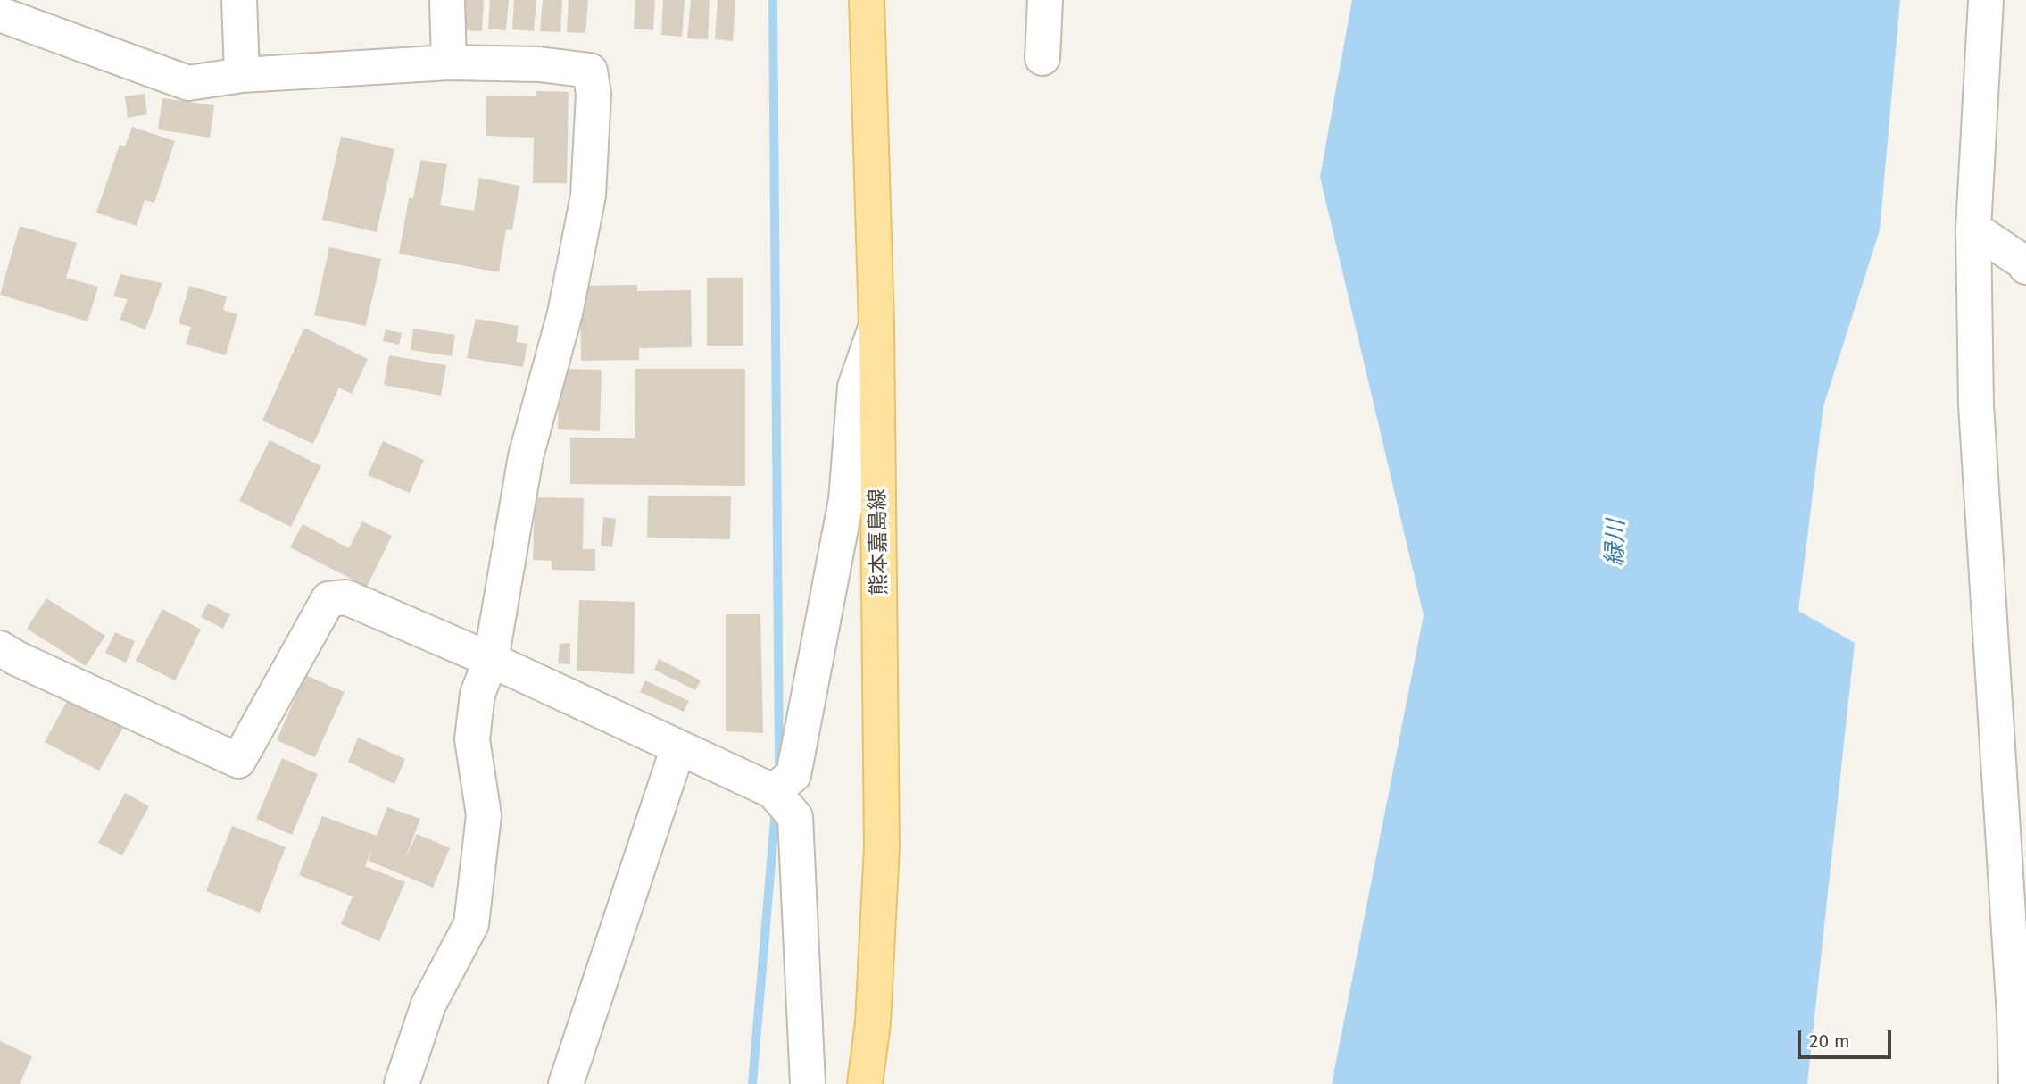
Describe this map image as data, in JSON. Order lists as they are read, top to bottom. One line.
{"streets":{"main road":["熊本嘉島線"]},"water":["緑川"],"scale_bar":"20 m"}
